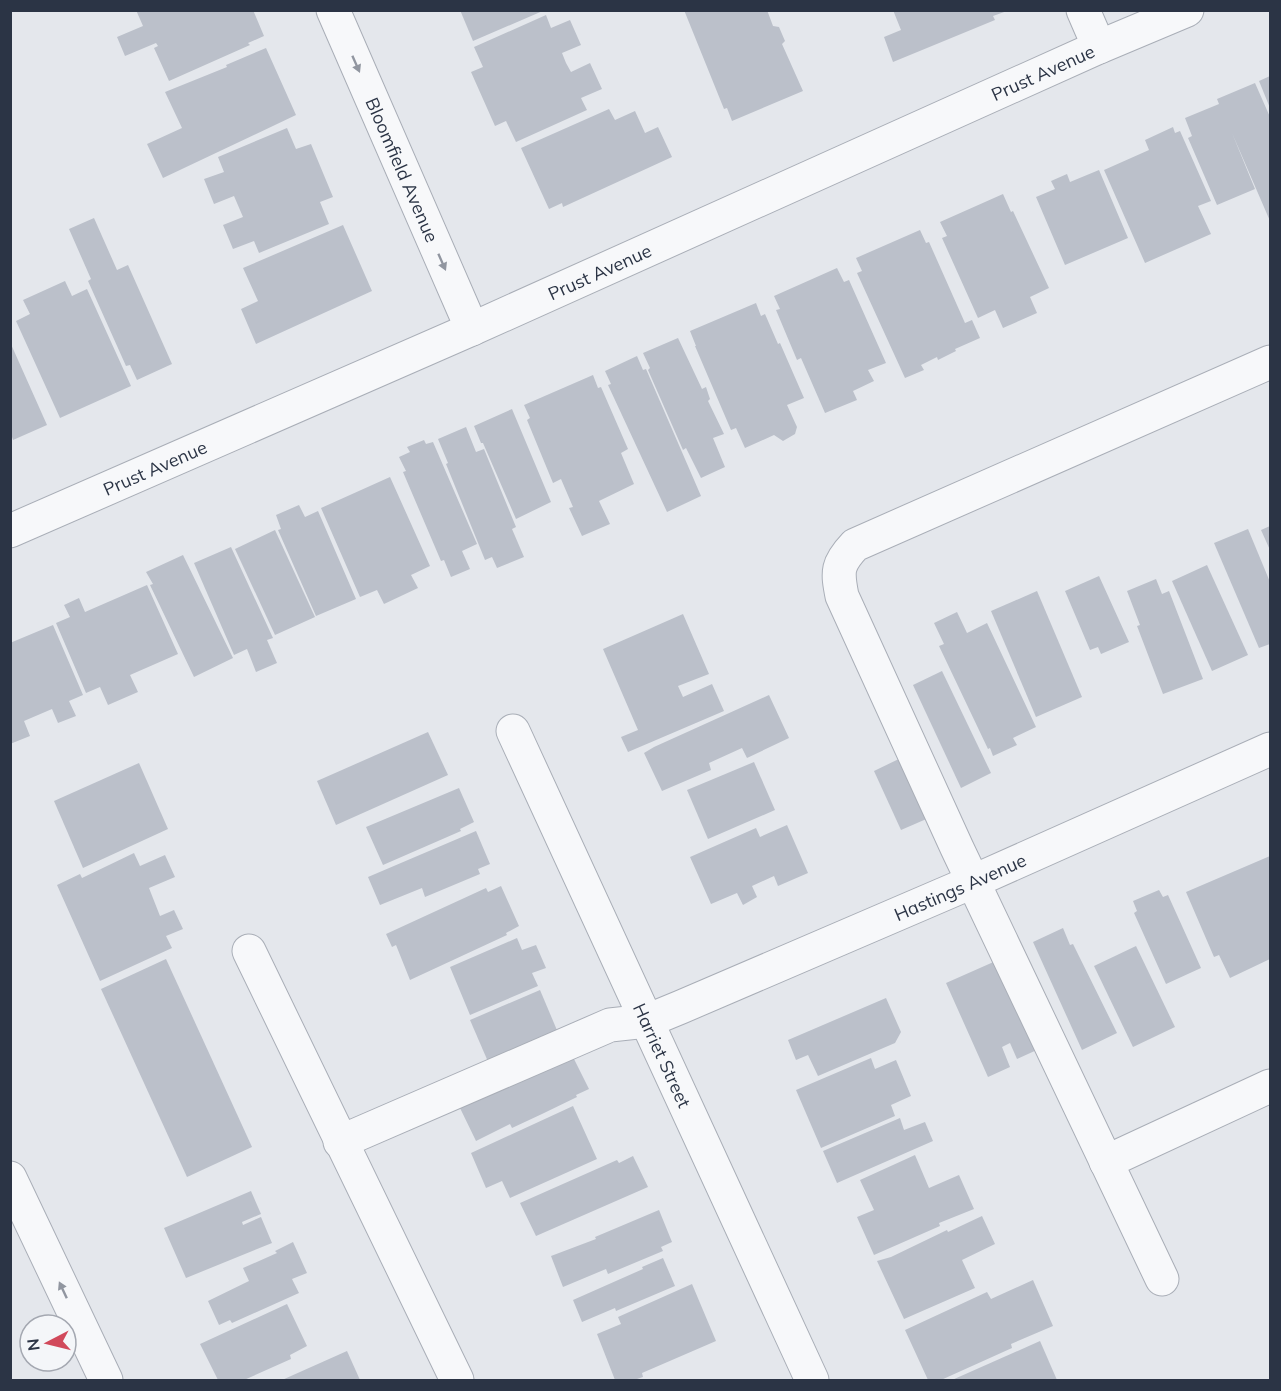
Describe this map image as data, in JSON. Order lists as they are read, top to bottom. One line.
{"streets":{"street":["Prust Avenue","Bloomfield Avenue","Hastings Avenue","Harriet Street"]},"crossings":[["Prust Avenue","Bloomfield Avenue"],["Hastings Avenue","Harriet Street"]],"one_way":["Bloomfield Avenue"],"north":"left"}
